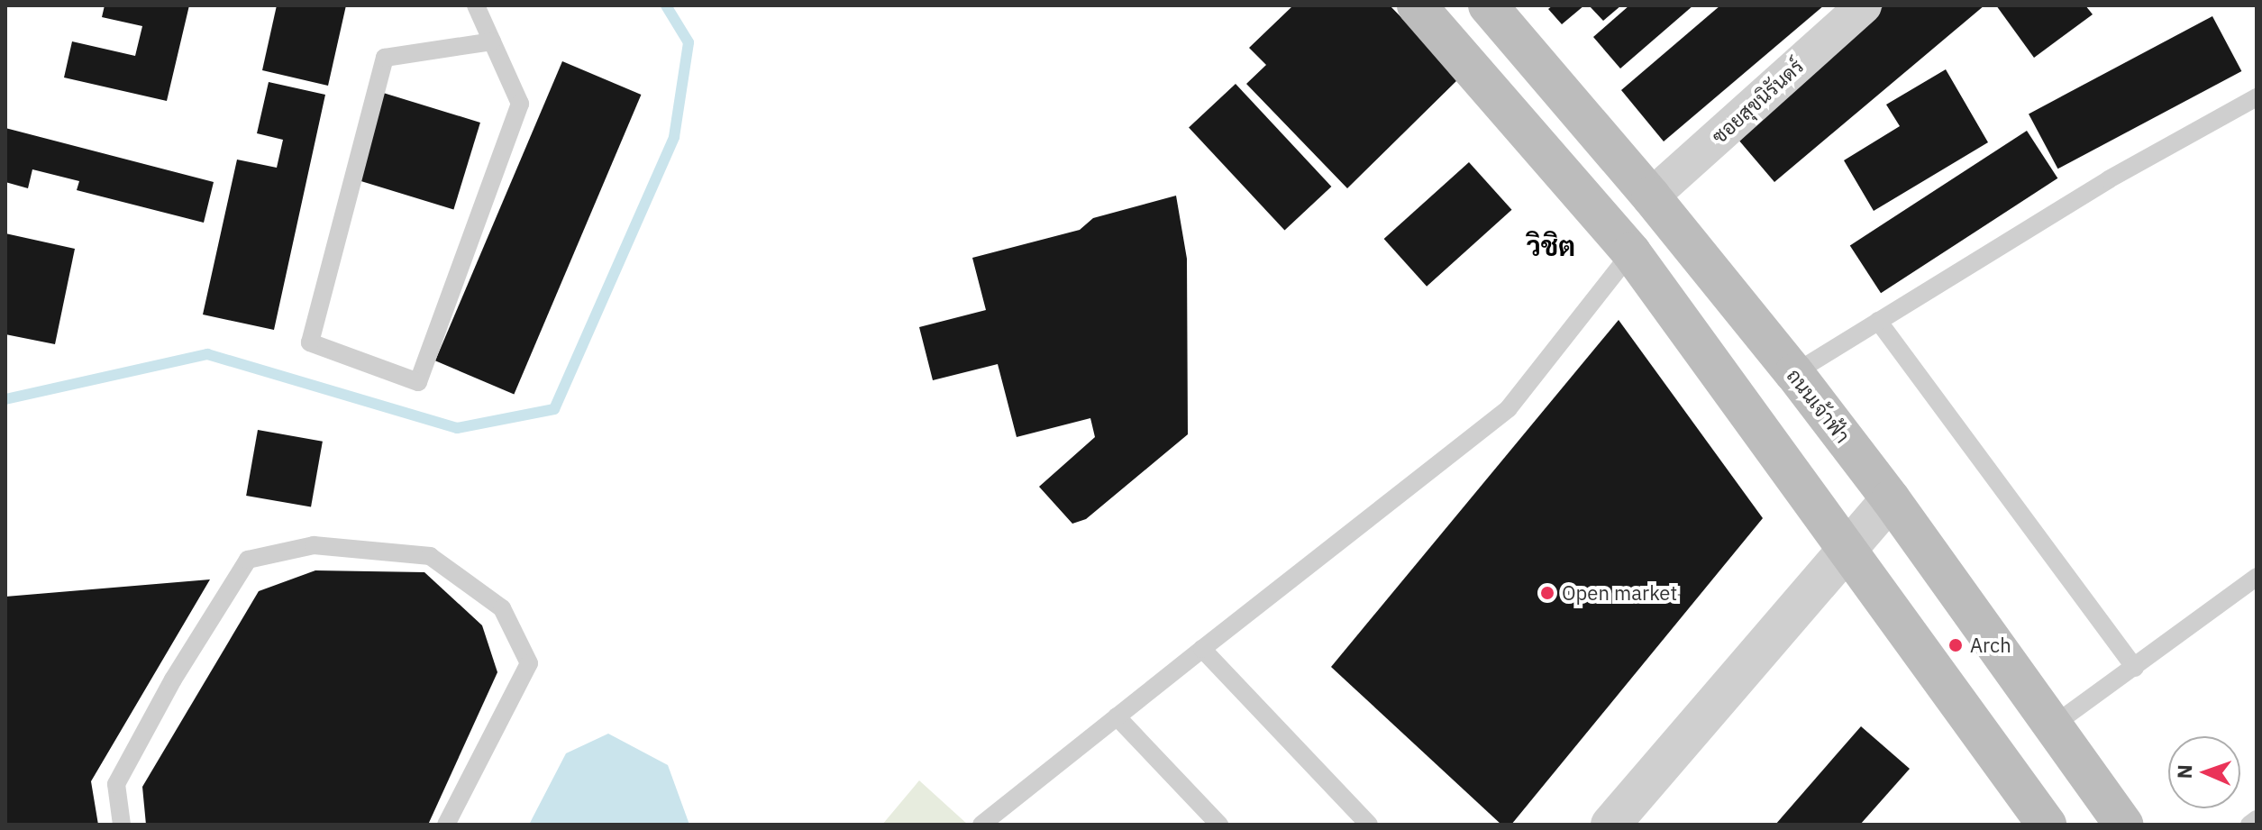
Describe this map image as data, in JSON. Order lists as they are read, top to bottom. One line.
{"streets":{"main road":["ถนนเจ้าฟ้า"],"street":["ซอยสุขนิรันดร์"]},"crossings":[["ซอยสุขนิรันดร์","ถนนเจ้าฟ้า"]],"districts":["วิชิต"],"places":["Open market","Arch"],"north":"left"}
